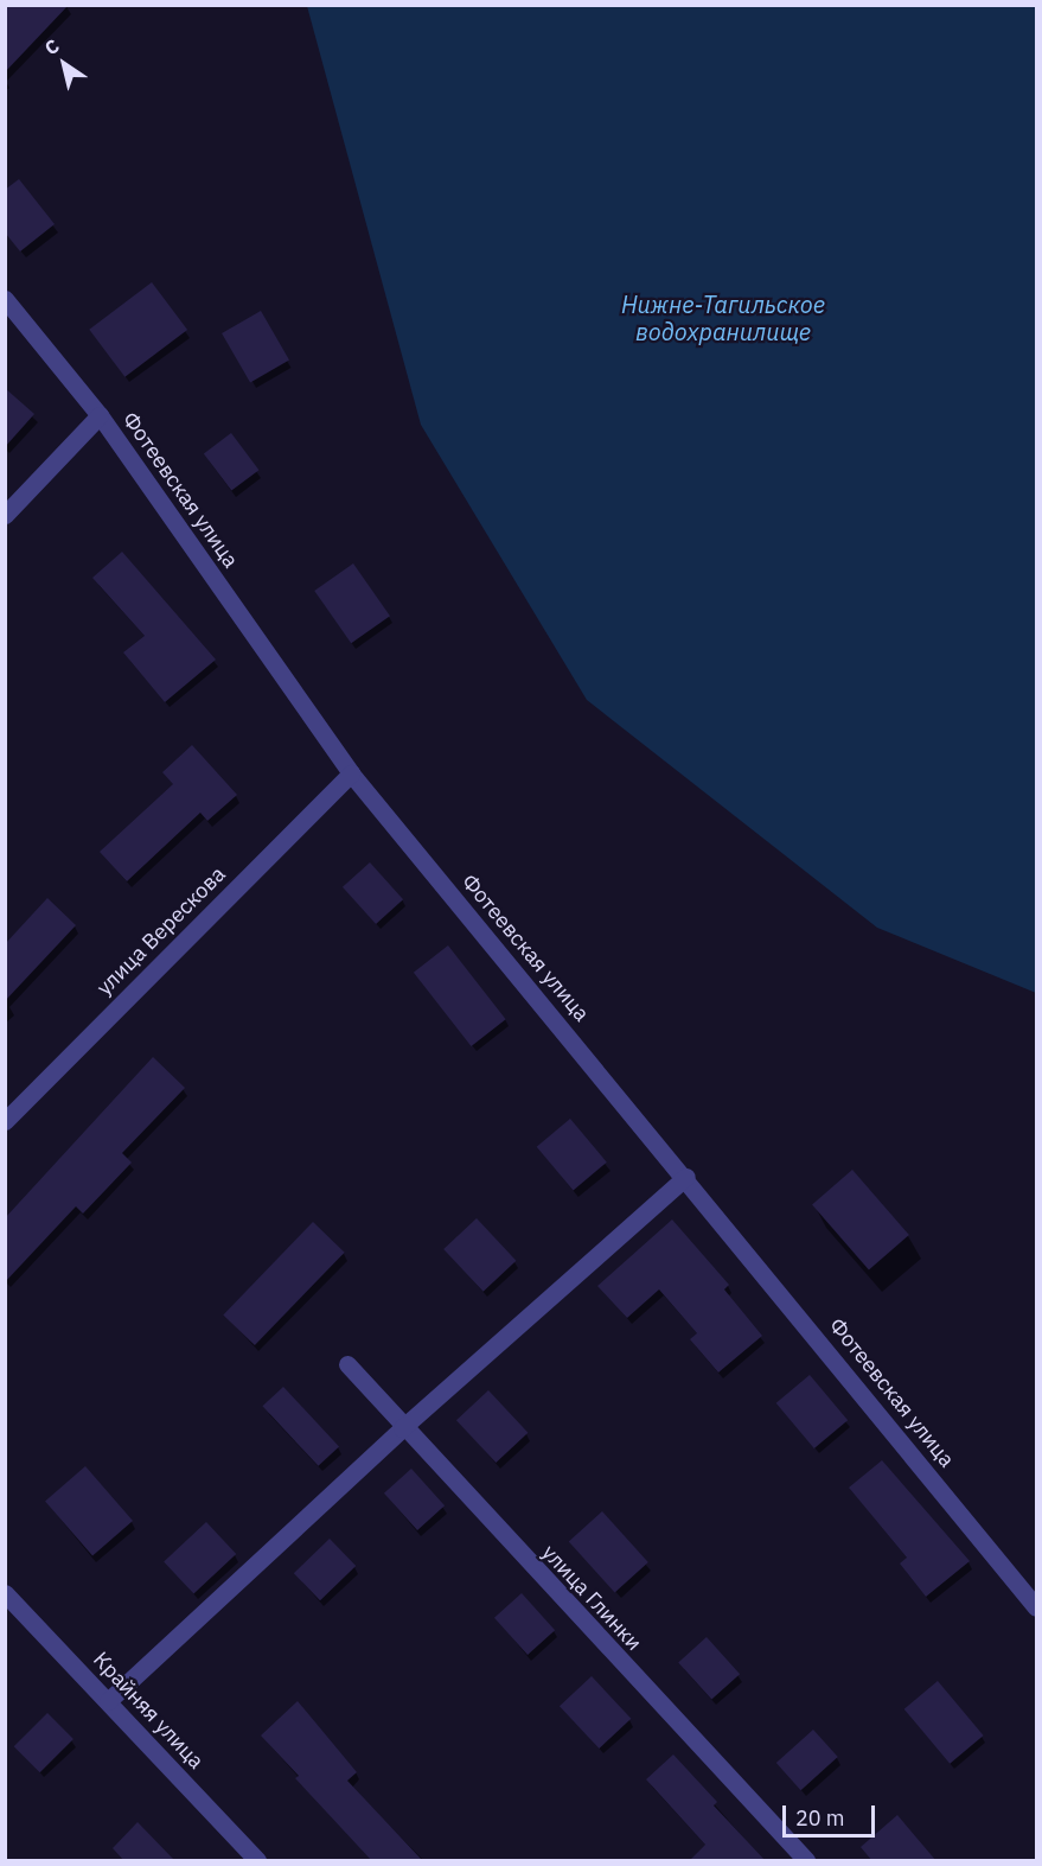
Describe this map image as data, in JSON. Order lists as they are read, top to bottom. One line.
{"streets":{"street":["Фотеевская улица","улица Верескова","улица Глинки","Крайняя улица"]},"crossings":[["Фотеевская улица","улица Верескова"]],"water":["Нижне-Тагильское водохранилище"],"scale_bar":"20 m","north":"top left"}
